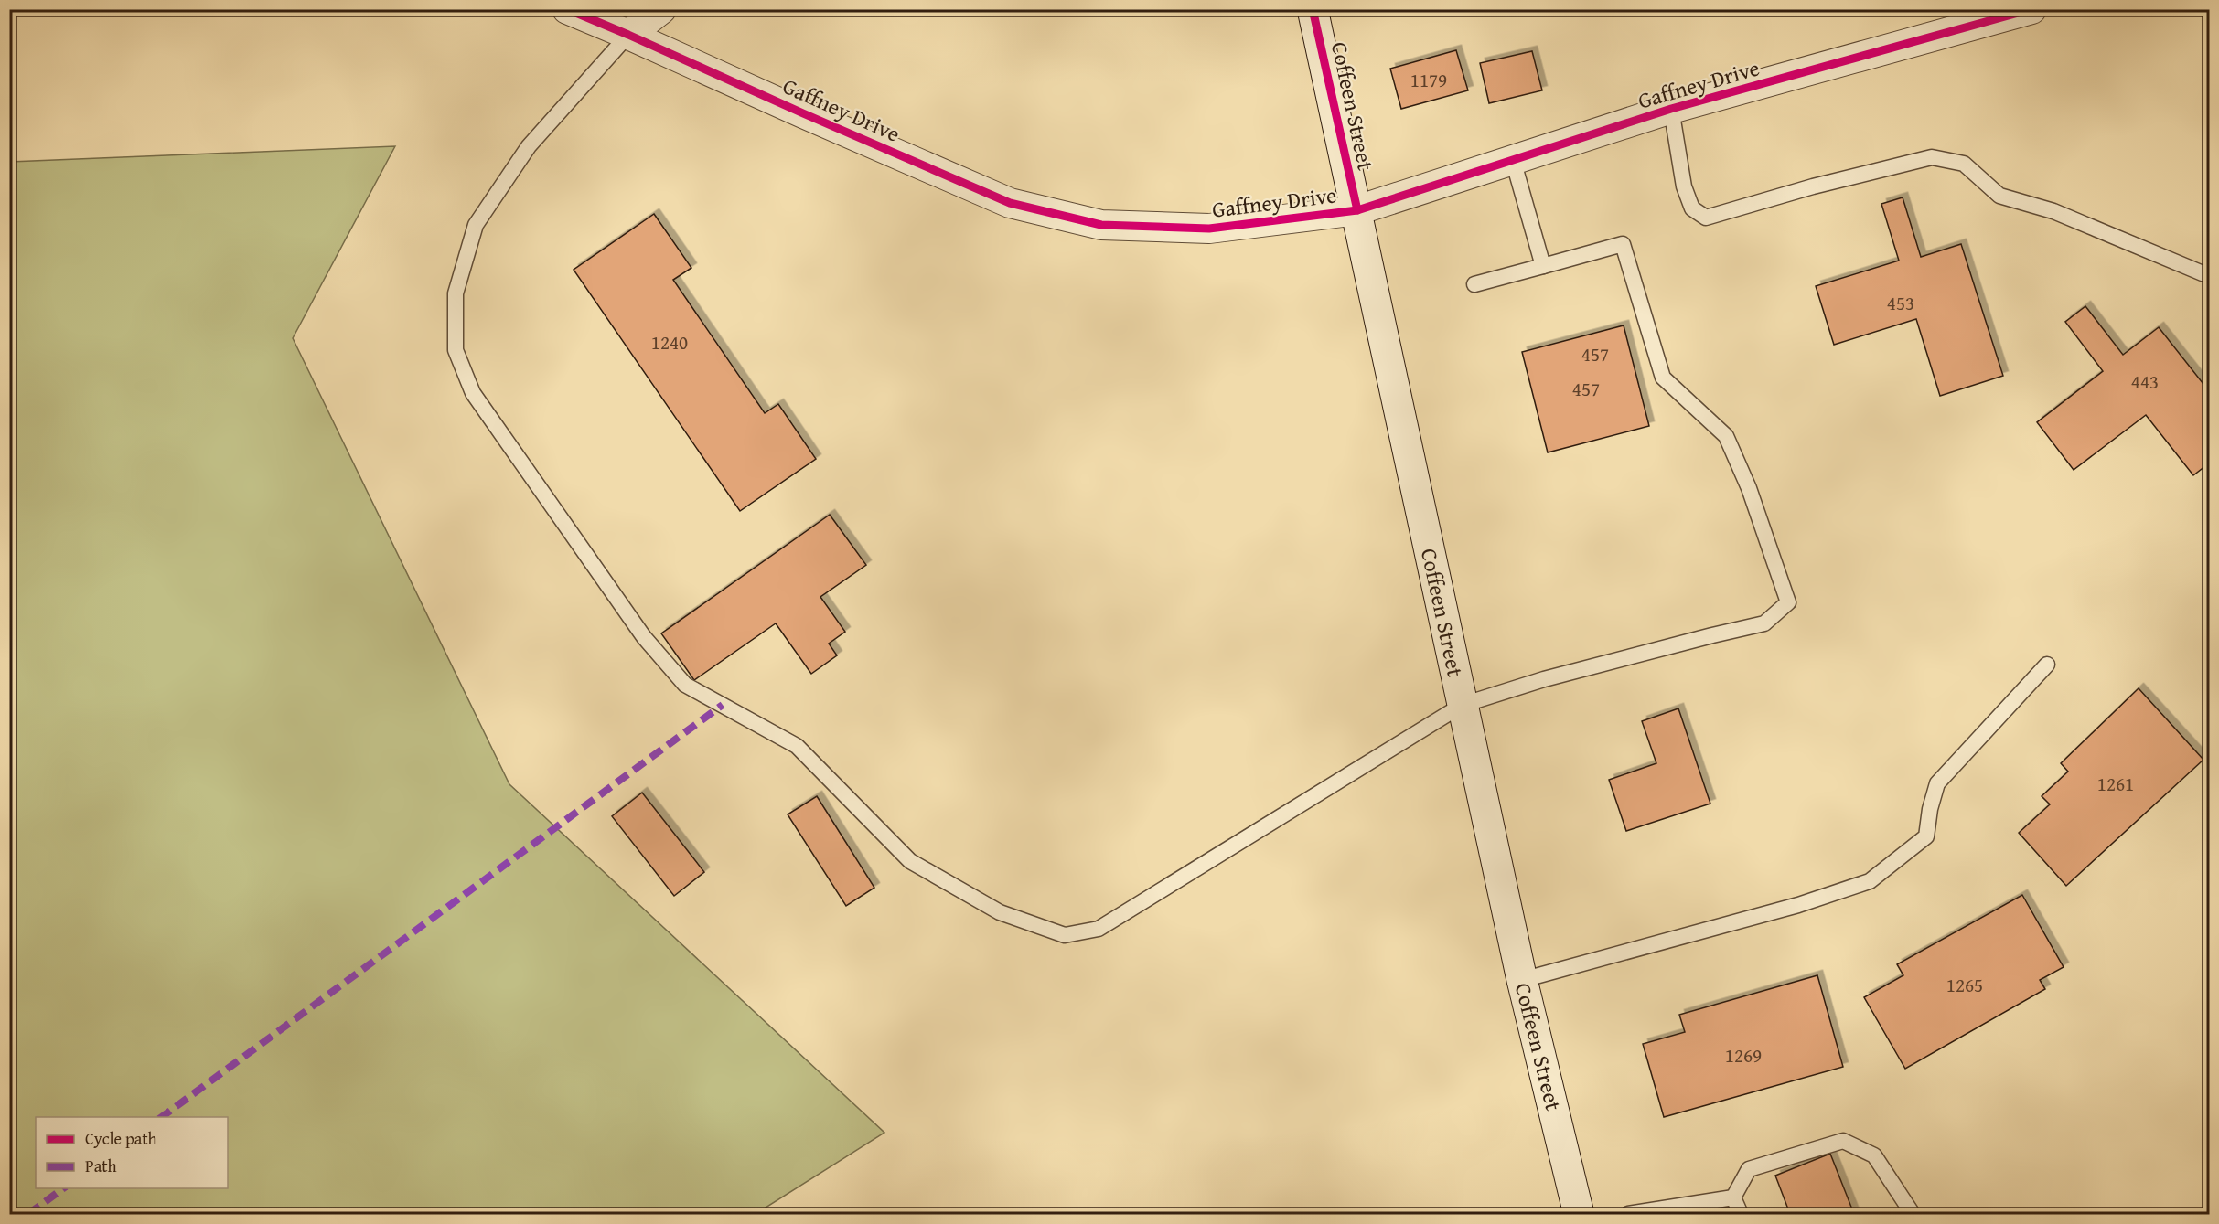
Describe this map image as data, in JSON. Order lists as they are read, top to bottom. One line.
{"streets":{"main road":["Coffeen Street"],"street":["Gaffney Drive"]},"crossings":[["Gaffney Drive","Coffeen Street"]],"house_numbers":["1179","453","1240","457","443","457","1261","1265","1269"],"legend":["Cycle path","Path"]}
